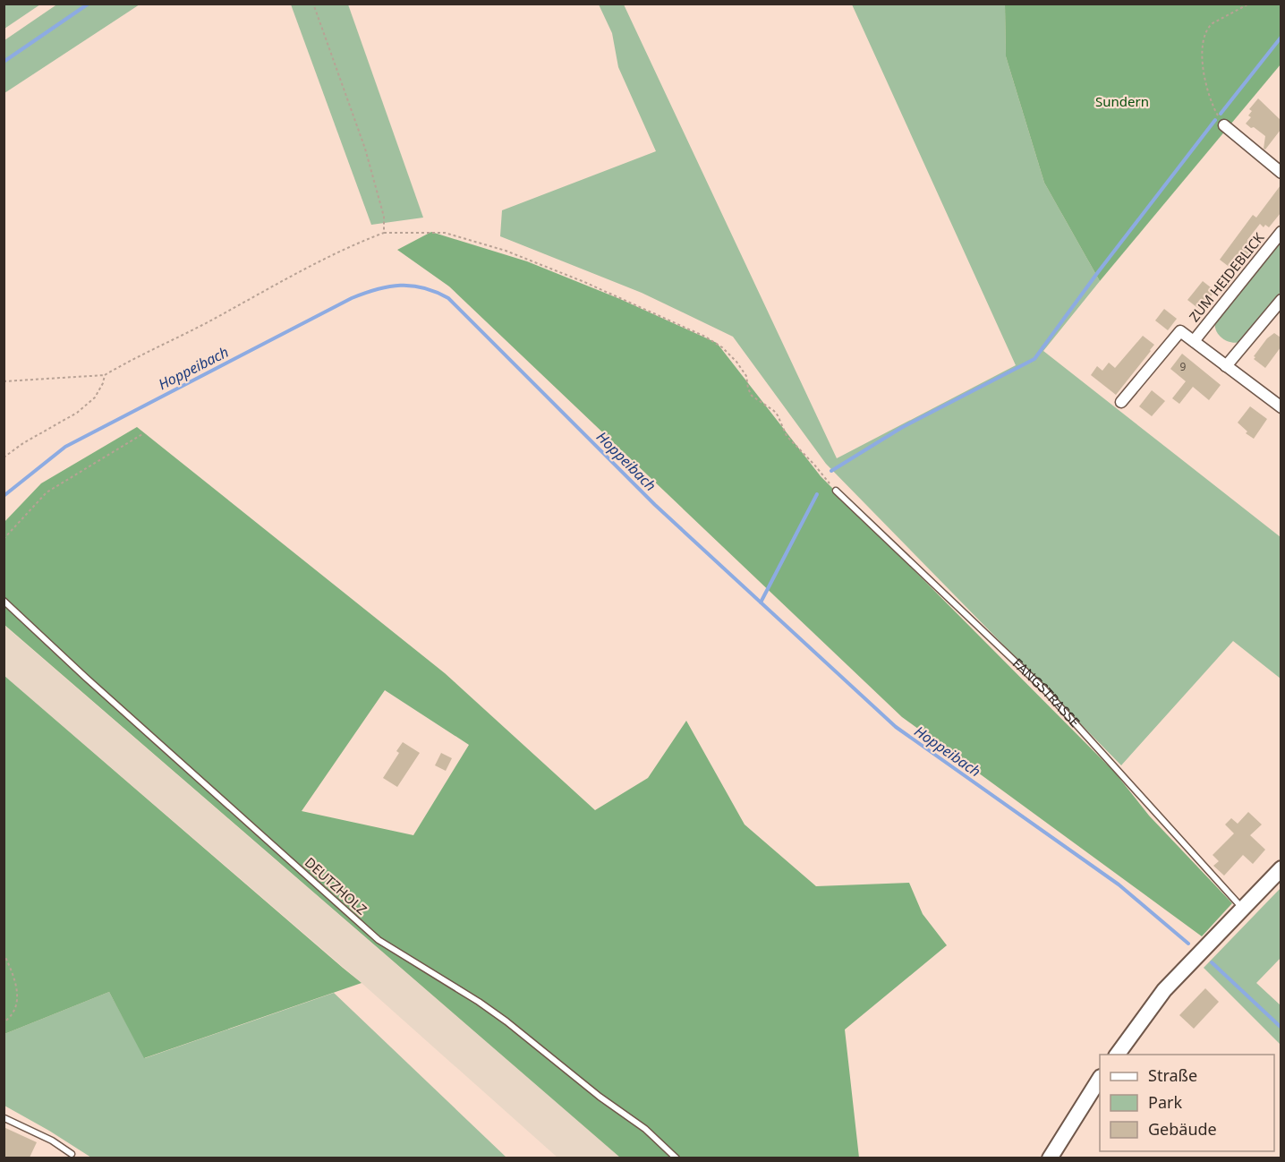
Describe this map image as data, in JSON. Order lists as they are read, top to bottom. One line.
{"streets":{"street":["ZUM HEIDEBLICK"],"lane":["FANGSTRASSE","DEUTZHOLZ"]},"water":["Hoppeibach"],"parks":["Sundern"],"house_numbers":["9"],"legend":["Straße","Park","Gebäude"]}
